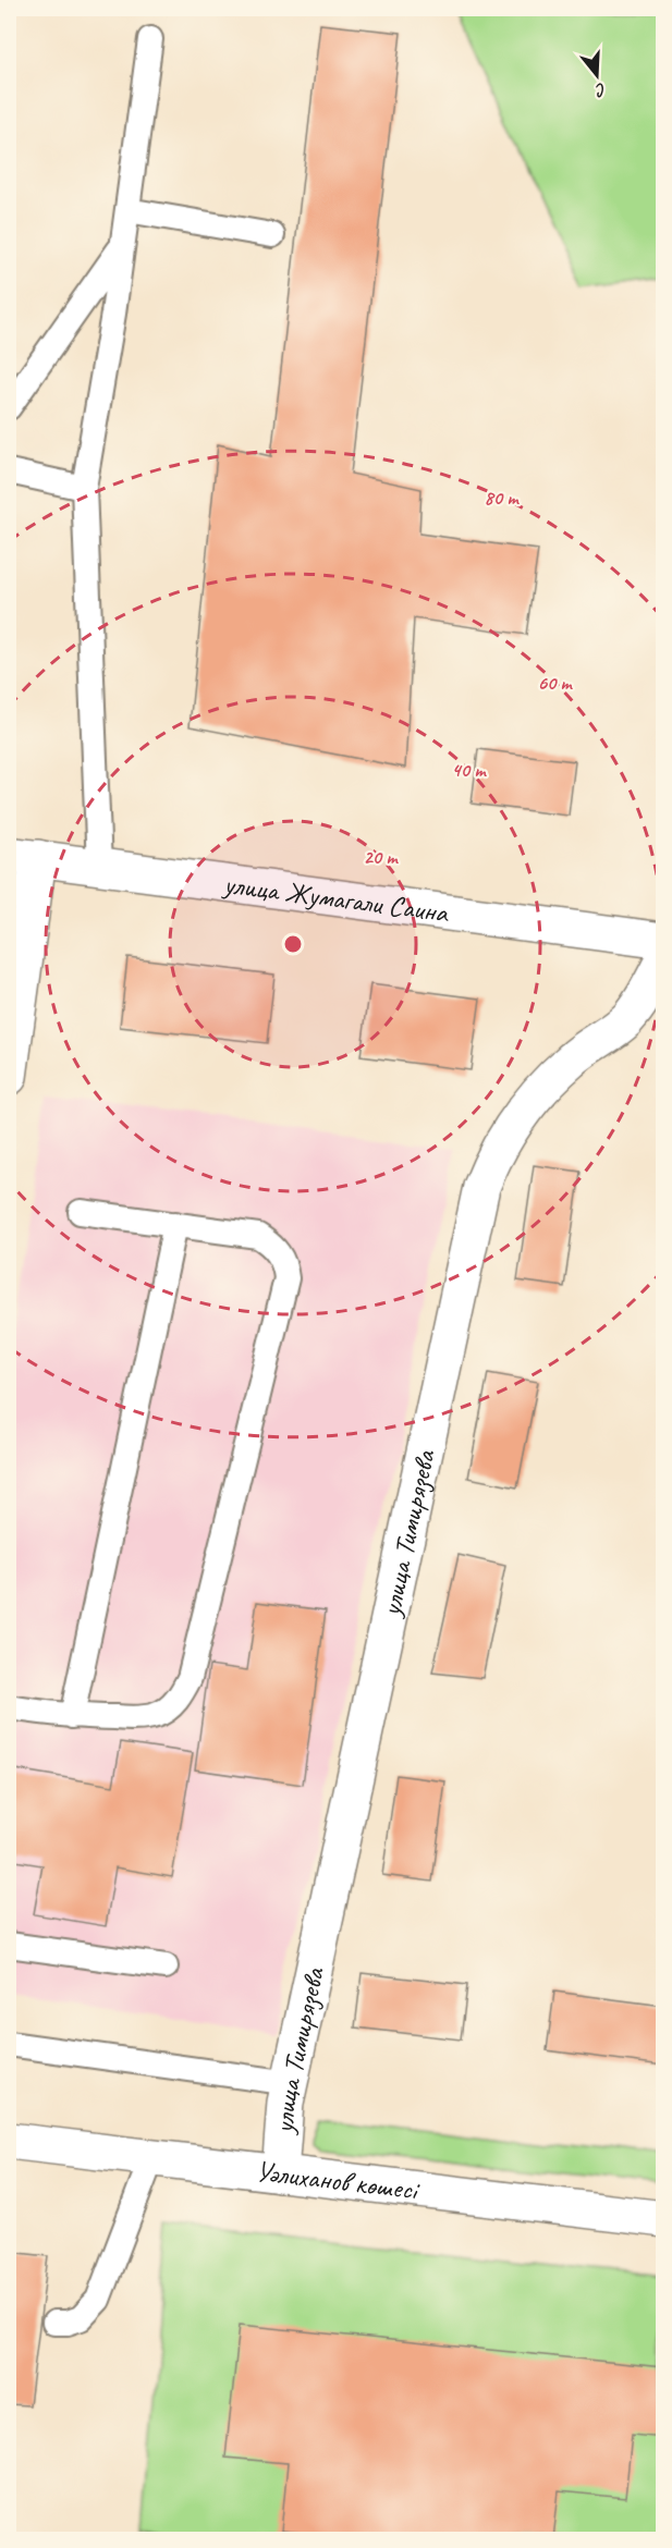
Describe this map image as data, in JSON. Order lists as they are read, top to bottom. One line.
{"streets":{"main road":["улица Жумагали Саина","улица Тимирязева","Уәлиханов көшесі"]},"crossings":[["улица Тимирязева","Уәлиханов көшесі"]],"north":"bottom","rings":["80 m","60 m","40 m","20 m"]}
